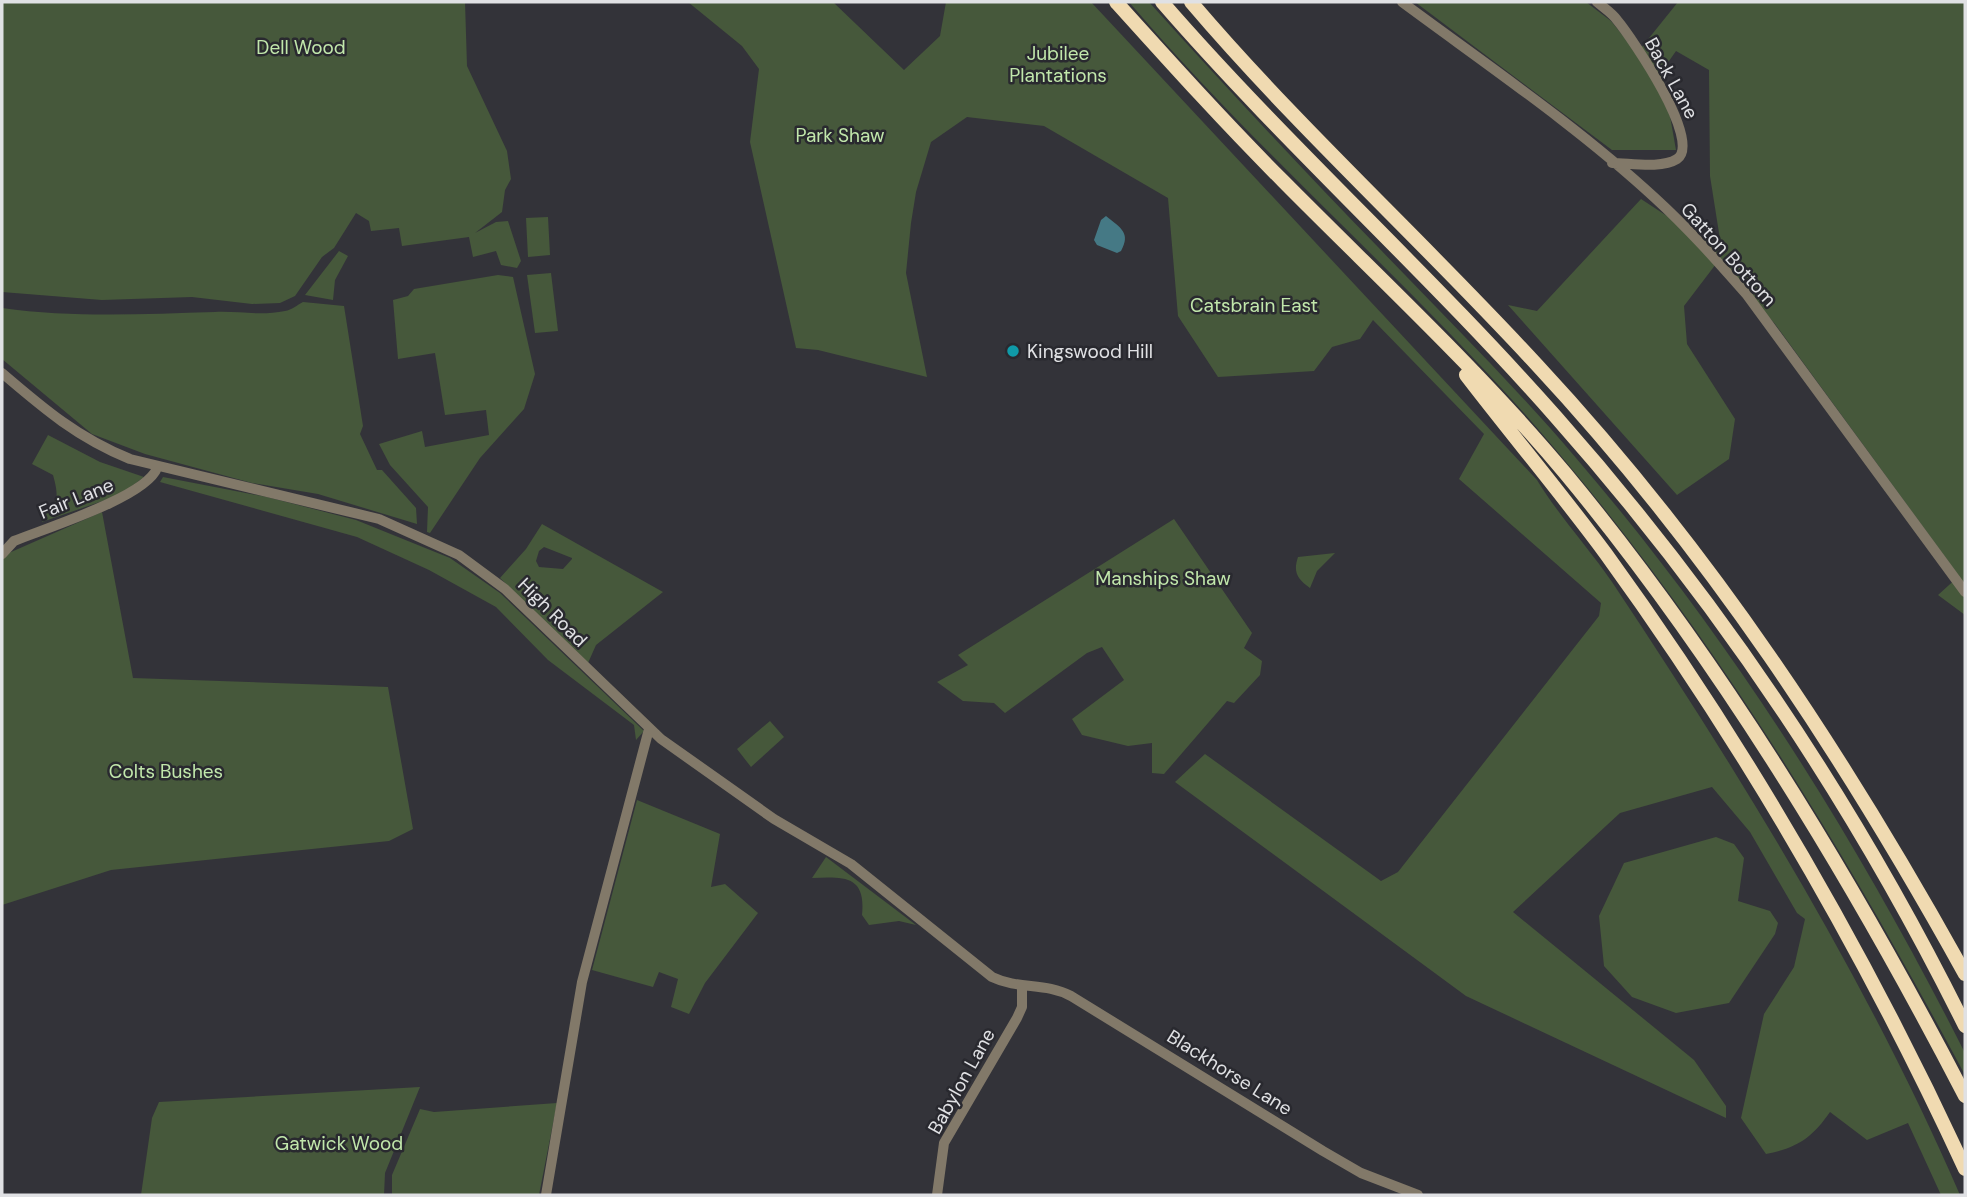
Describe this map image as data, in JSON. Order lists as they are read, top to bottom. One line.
{"streets":{"street":["Back Lane","Gatton Bottom","Fair Lane","High Road","Blackhorse Lane","Babylon Lane"]},"crossings":[["Back Lane","Gatton Bottom"],["Fair Lane","High Road"],["High Road","Blackhorse Lane"],["High Road","Babylon Lane"],["Blackhorse Lane","Babylon Lane"]],"parks":["Dell Wood","Jubilee Plantations","Park Shaw","Catsbrain East","Manships Shaw","Colts Bushes","Gatwick Wood"],"places":["Kingswood Hill"]}
